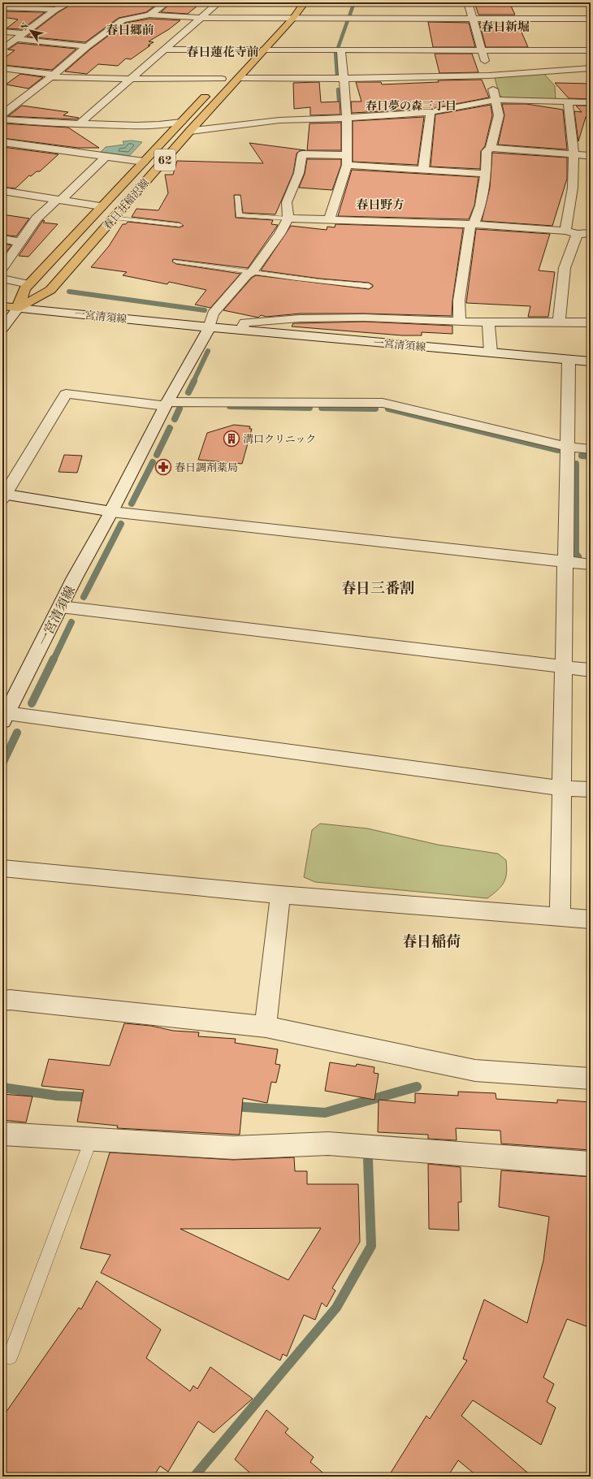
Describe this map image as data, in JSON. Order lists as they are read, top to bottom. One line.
{"streets":{"main road":["62","春日井稲沢線"],"street":["一宮清須線"]},"crossings":[["春日井稲沢線","一宮清須線"]],"districts":["春日新堀","春日郷前","春日蓮花寺前","春日夢の森三丁目","春日野方","春日三番割","春日稲荷"],"places":{"building":["溝口クリニック"],"pharmacy":["春日調剤薬局"]},"north":"top left"}
